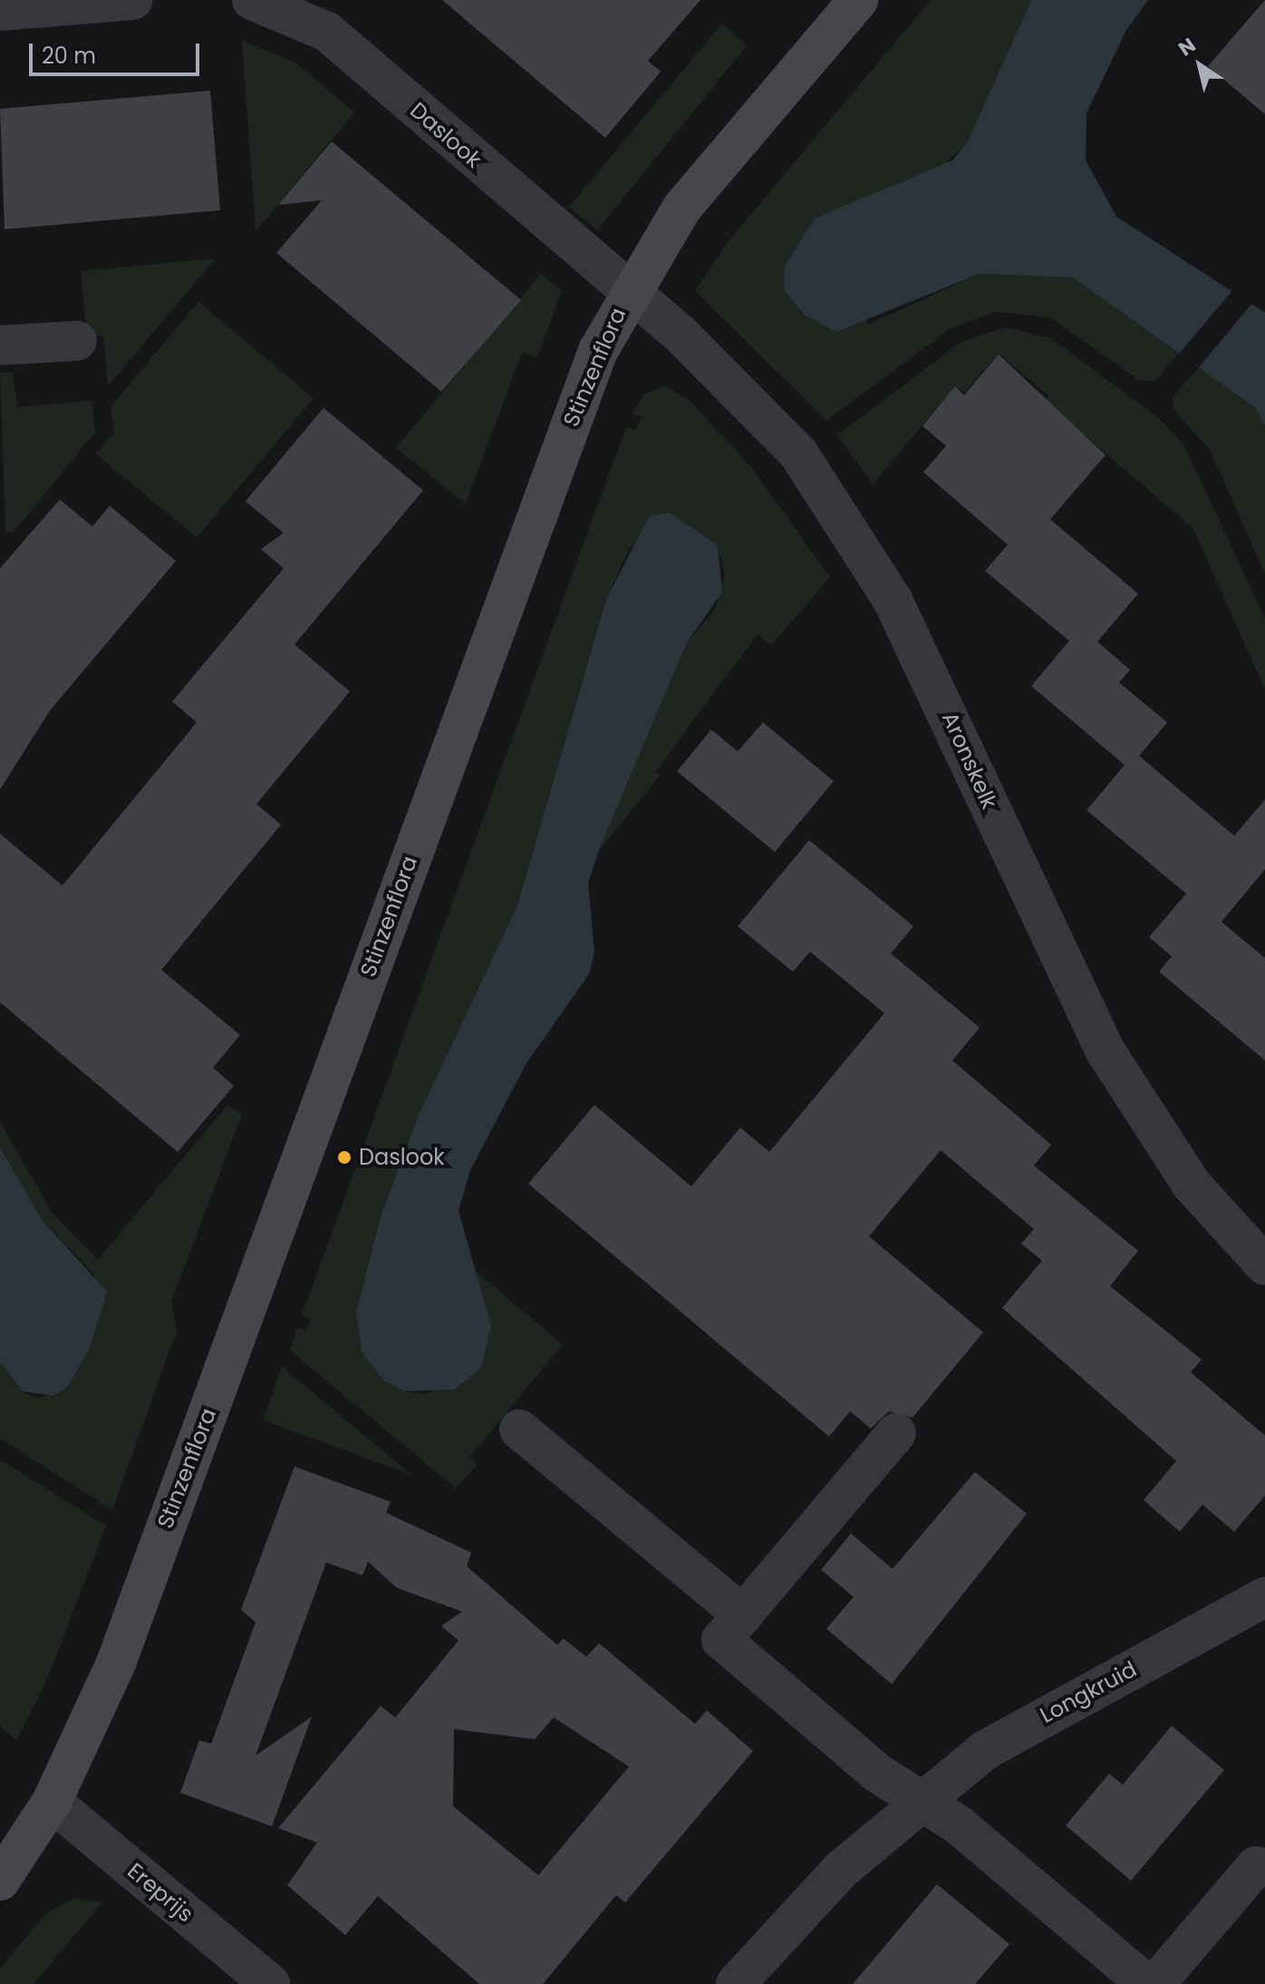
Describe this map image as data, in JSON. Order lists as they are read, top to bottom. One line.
{"streets":{"street":["Daslook","Stinzenflora","Aronskelk","Longkruid","Ereprijs"]},"crossings":[["Daslook","Stinzenflora"],["Daslook","Aronskelk"],["Stinzenflora","Aronskelk"],["Stinzenflora","Ereprijs"]],"places":["Daslook"],"scale_bar":"20 m","north":"top left"}
